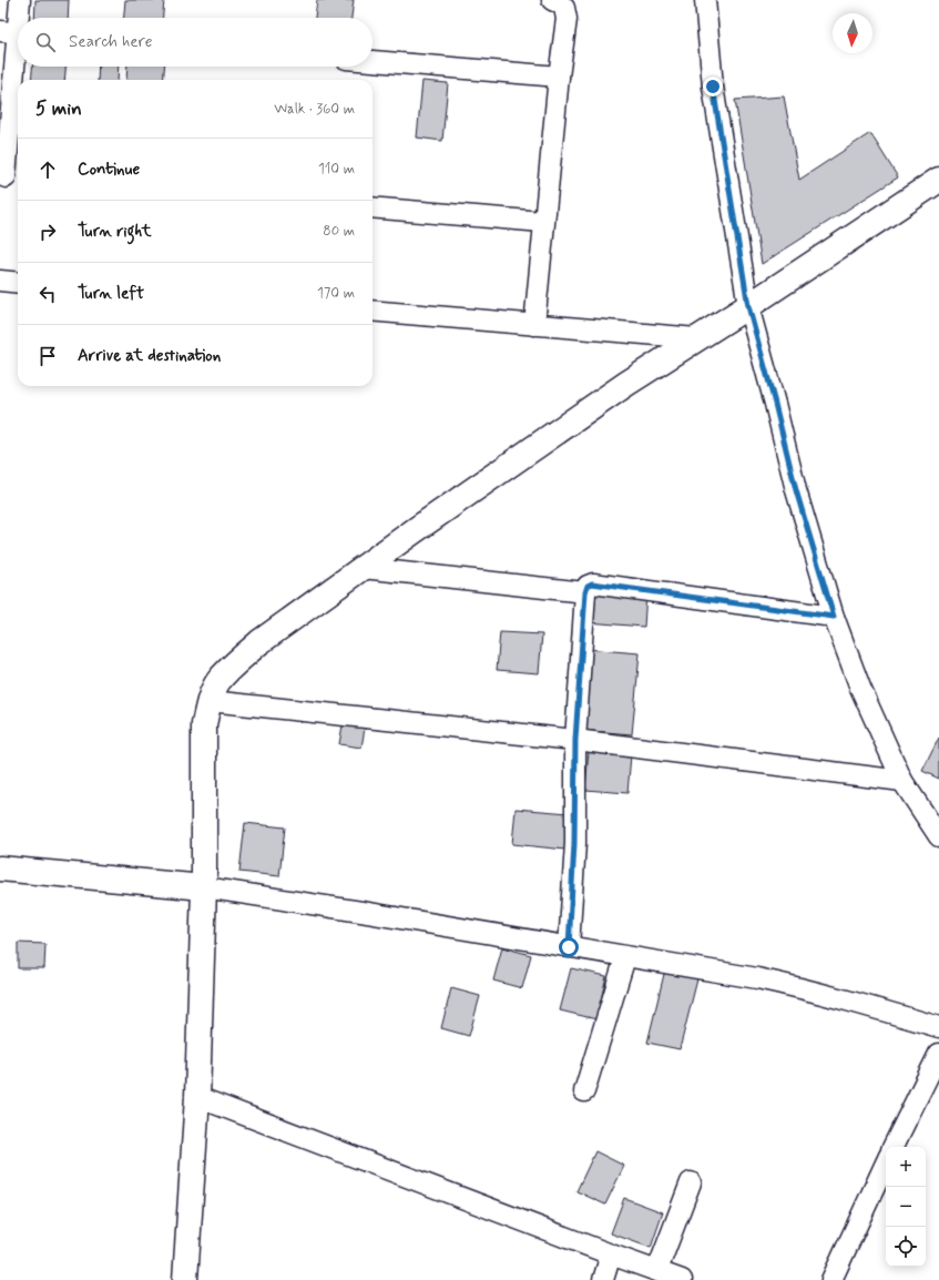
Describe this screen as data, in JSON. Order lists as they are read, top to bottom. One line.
{"north":"bottom","page":{"search":"Search here","heading":["5 min","Walk · 360 m"],"list":[["Continue","110 m"],["Turn right","80 m"],["Turn left","170 m"],"Arrive at destination"],"map_buttons":["+","−"]}}
